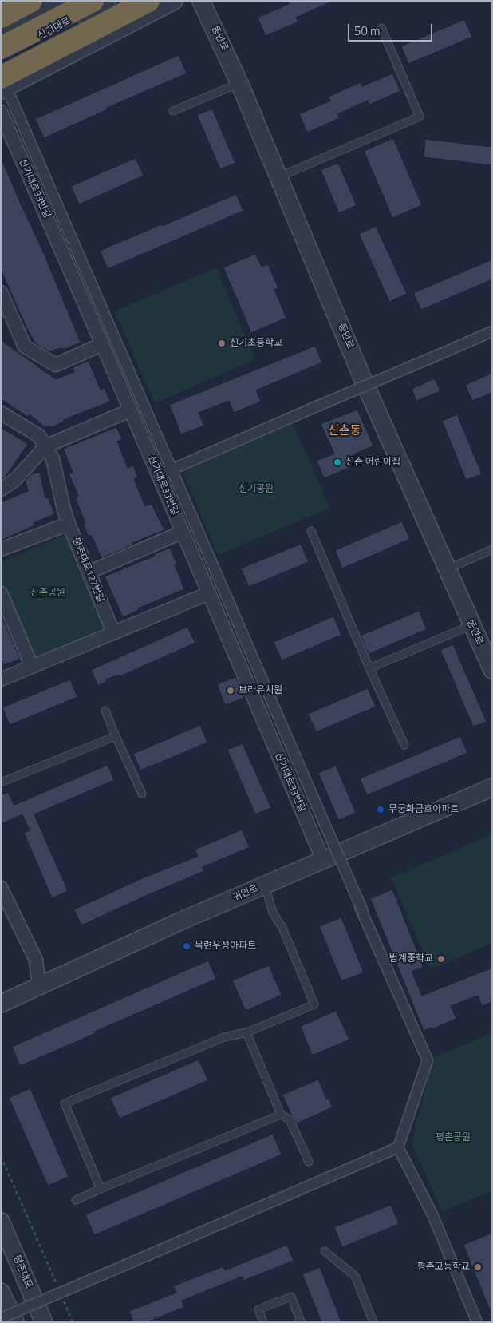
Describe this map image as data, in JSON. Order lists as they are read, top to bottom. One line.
{"streets":{"street":["신기대로","동안로","신기대로33번길","평촌대로127번길","귀인로","평촌대로"]},"crossings":[["신기대로33번길","귀인로"]],"districts":["신촌동"],"parks":["신기공원","산촌공원","평촌공원"],"places":["신기초등학교","신촌 어린이집","보라유치원","무궁화금호아파트","목련우성아파트","범계중학교","평촌고등학교"],"scale_bar":"50 m"}
